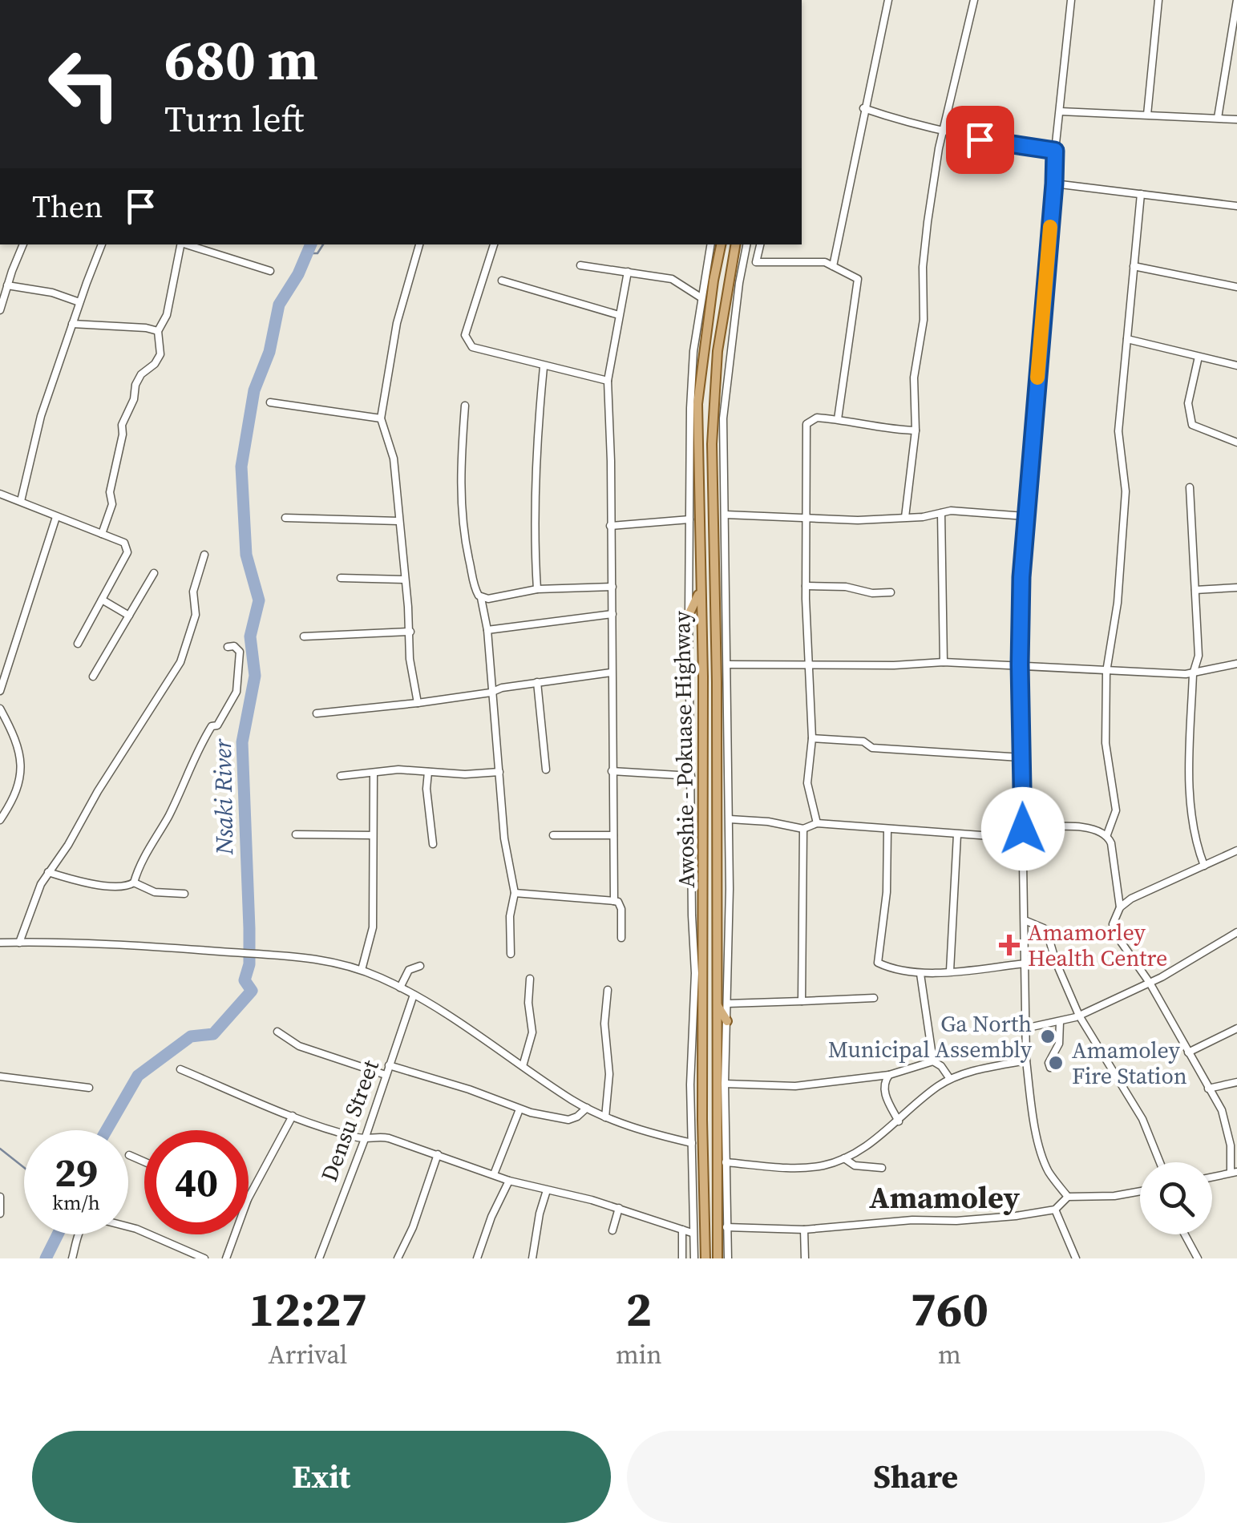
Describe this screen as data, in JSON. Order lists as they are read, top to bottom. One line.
{"streets":{"main road":["Awoshie - Pokuase Highway"],"street":["Densu Street"]},"districts":["Amamoley"],"water":["Nsaki River"],"places":{"health":["Amamorley Health Centre"],"other":["Ga North Municipal Assembly","Amamoley Fire Station"]},"page":{"turn":["680 m","Turn left"],"then":"Then","speed":"29 km/h","limit":"40","eta":["12:27","Arrival","2","min","760","m"],"buttons":["Exit","Share"]}}
